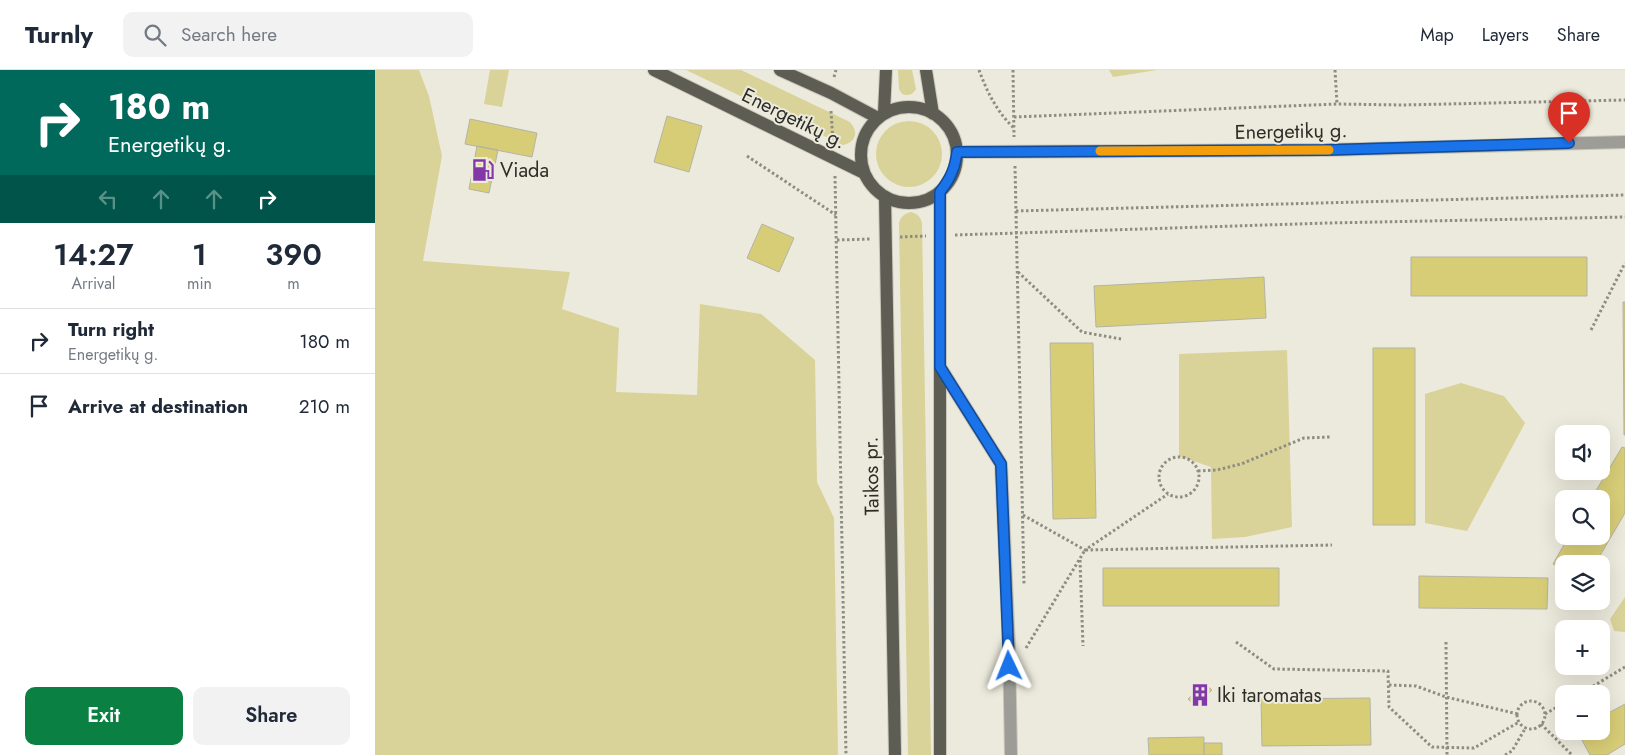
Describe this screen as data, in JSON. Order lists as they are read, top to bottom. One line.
{"streets":{"main road":["Energetikų g.","Taikos pr."]},"crossings":[["Energetikų g.","Taikos pr."]],"places":{"fuel station":["Viada"],"building":["Iki taromatas"]},"page":{"header":"Turnly","search":"Search here","nav":["Map","Layers","Share"],"turn":["180 m","Energetikų g."],"eta":["14:27","Arrival","1","min","390","m"],"list":[{"name":"Turn right","note":"Energetikų g.","value":"180 m"},{"name":"Arrive at destination","value":"210 m"}],"map_buttons":["+","−"],"buttons":["Exit","Share"]}}
